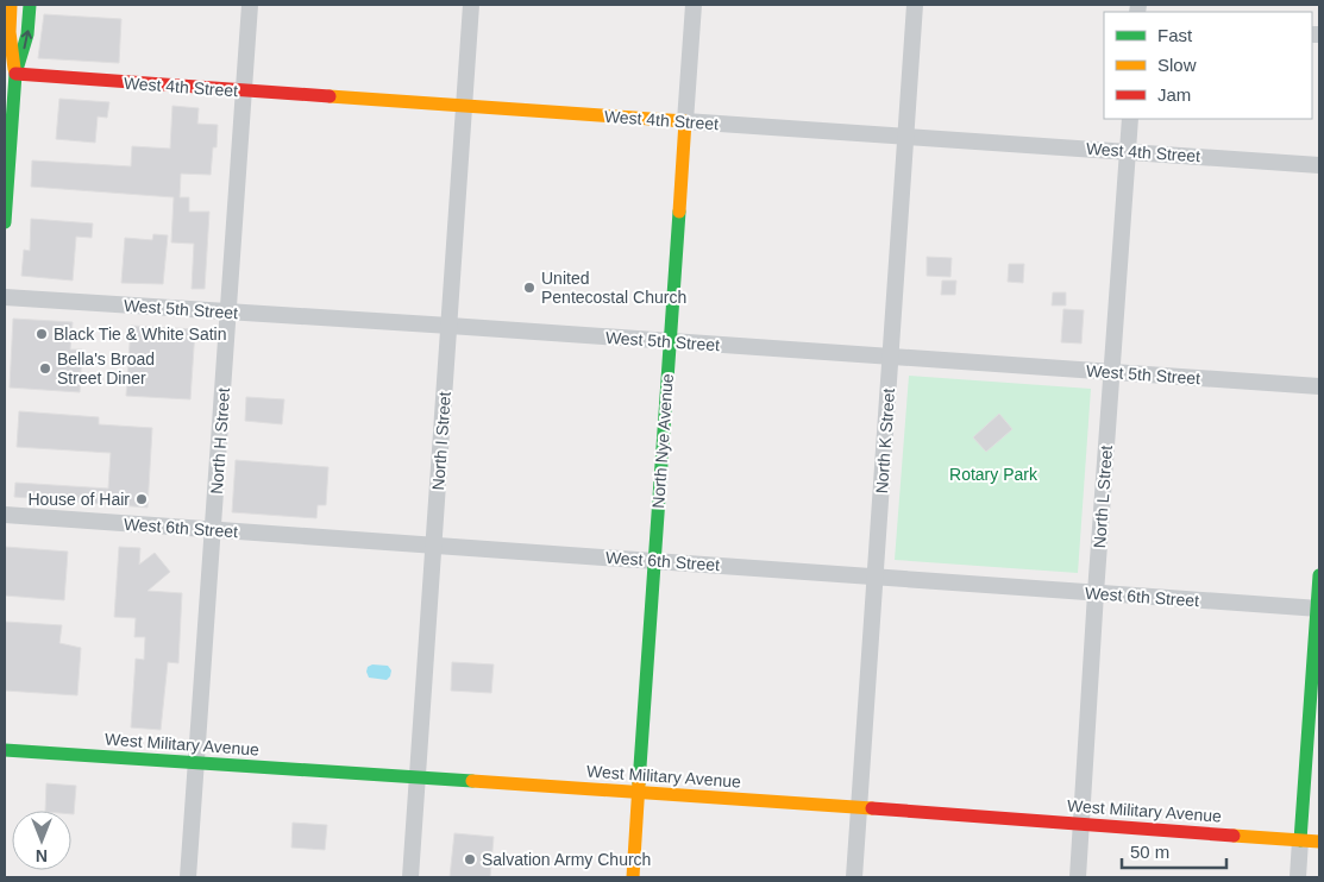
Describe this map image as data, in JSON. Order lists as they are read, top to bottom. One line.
{"streets":{"main road":["West 4th Street","North Nye Avenue","West Military Avenue"],"street":["West 5th Street","North H Street","North I Street","North K Street","North L Street","West 6th Street"]},"crossings":[["West 4th Street","North H Street"],["West 4th Street","North I Street"],["West 4th Street","North Nye Avenue"],["West 4th Street","North K Street"],["West 4th Street","North L Street"],["West 5th Street","North H Street"],["West 5th Street","North I Street"],["West 5th Street","North Nye Avenue"],["West 5th Street","North K Street"],["West 5th Street","North L Street"],["North H Street","West 6th Street"],["North H Street","West Military Avenue"],["North I Street","West 6th Street"],["North I Street","West Military Avenue"],["North Nye Avenue","West 6th Street"],["North Nye Avenue","West Military Avenue"],["North K Street","West 6th Street"],["North K Street","West Military Avenue"],["North L Street","West 6th Street"],["North L Street","West Military Avenue"]],"parks":["Rotary Park"],"places":["United Pentecostal Church","Black Tie & White Satin","Bella's Broad Street Diner","House of Hair","Salvation Army Church"],"legend":["Fast","Slow","Jam"],"scale_bar":"50 m","north":"bottom"}
